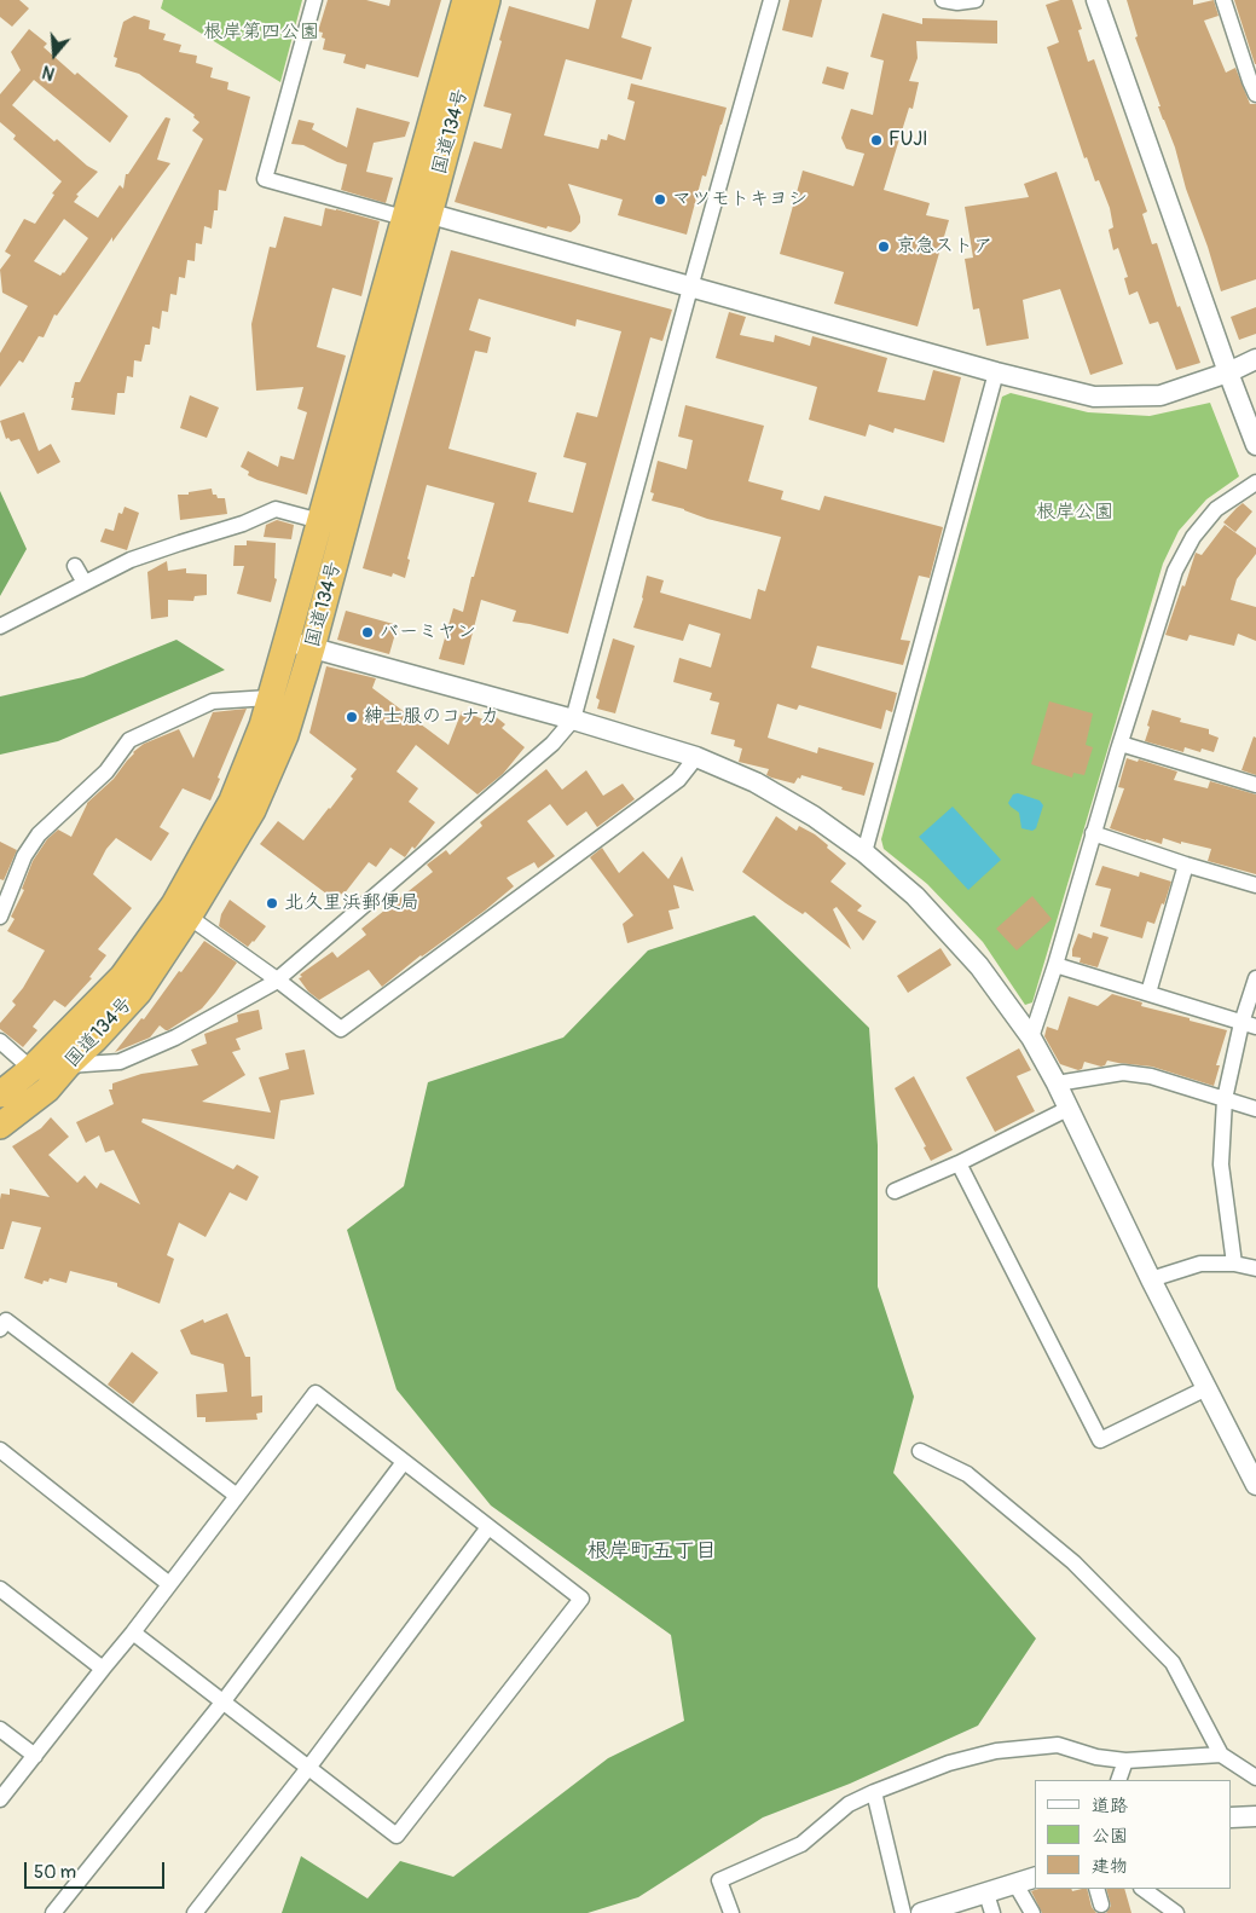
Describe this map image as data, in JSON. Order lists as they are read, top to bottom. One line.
{"streets":{"highway":["国道134号"]},"districts":["根岸町五丁目"],"parks":["根岸第四公園","根岸公園"],"places":["FUJI","マツモトキヨシ","京急ストア","バーミヤン","紳士服のコナカ","北久里浜郵便局"],"legend":["道路","公園","建物"],"scale_bar":"50 m","north":"bottom"}
